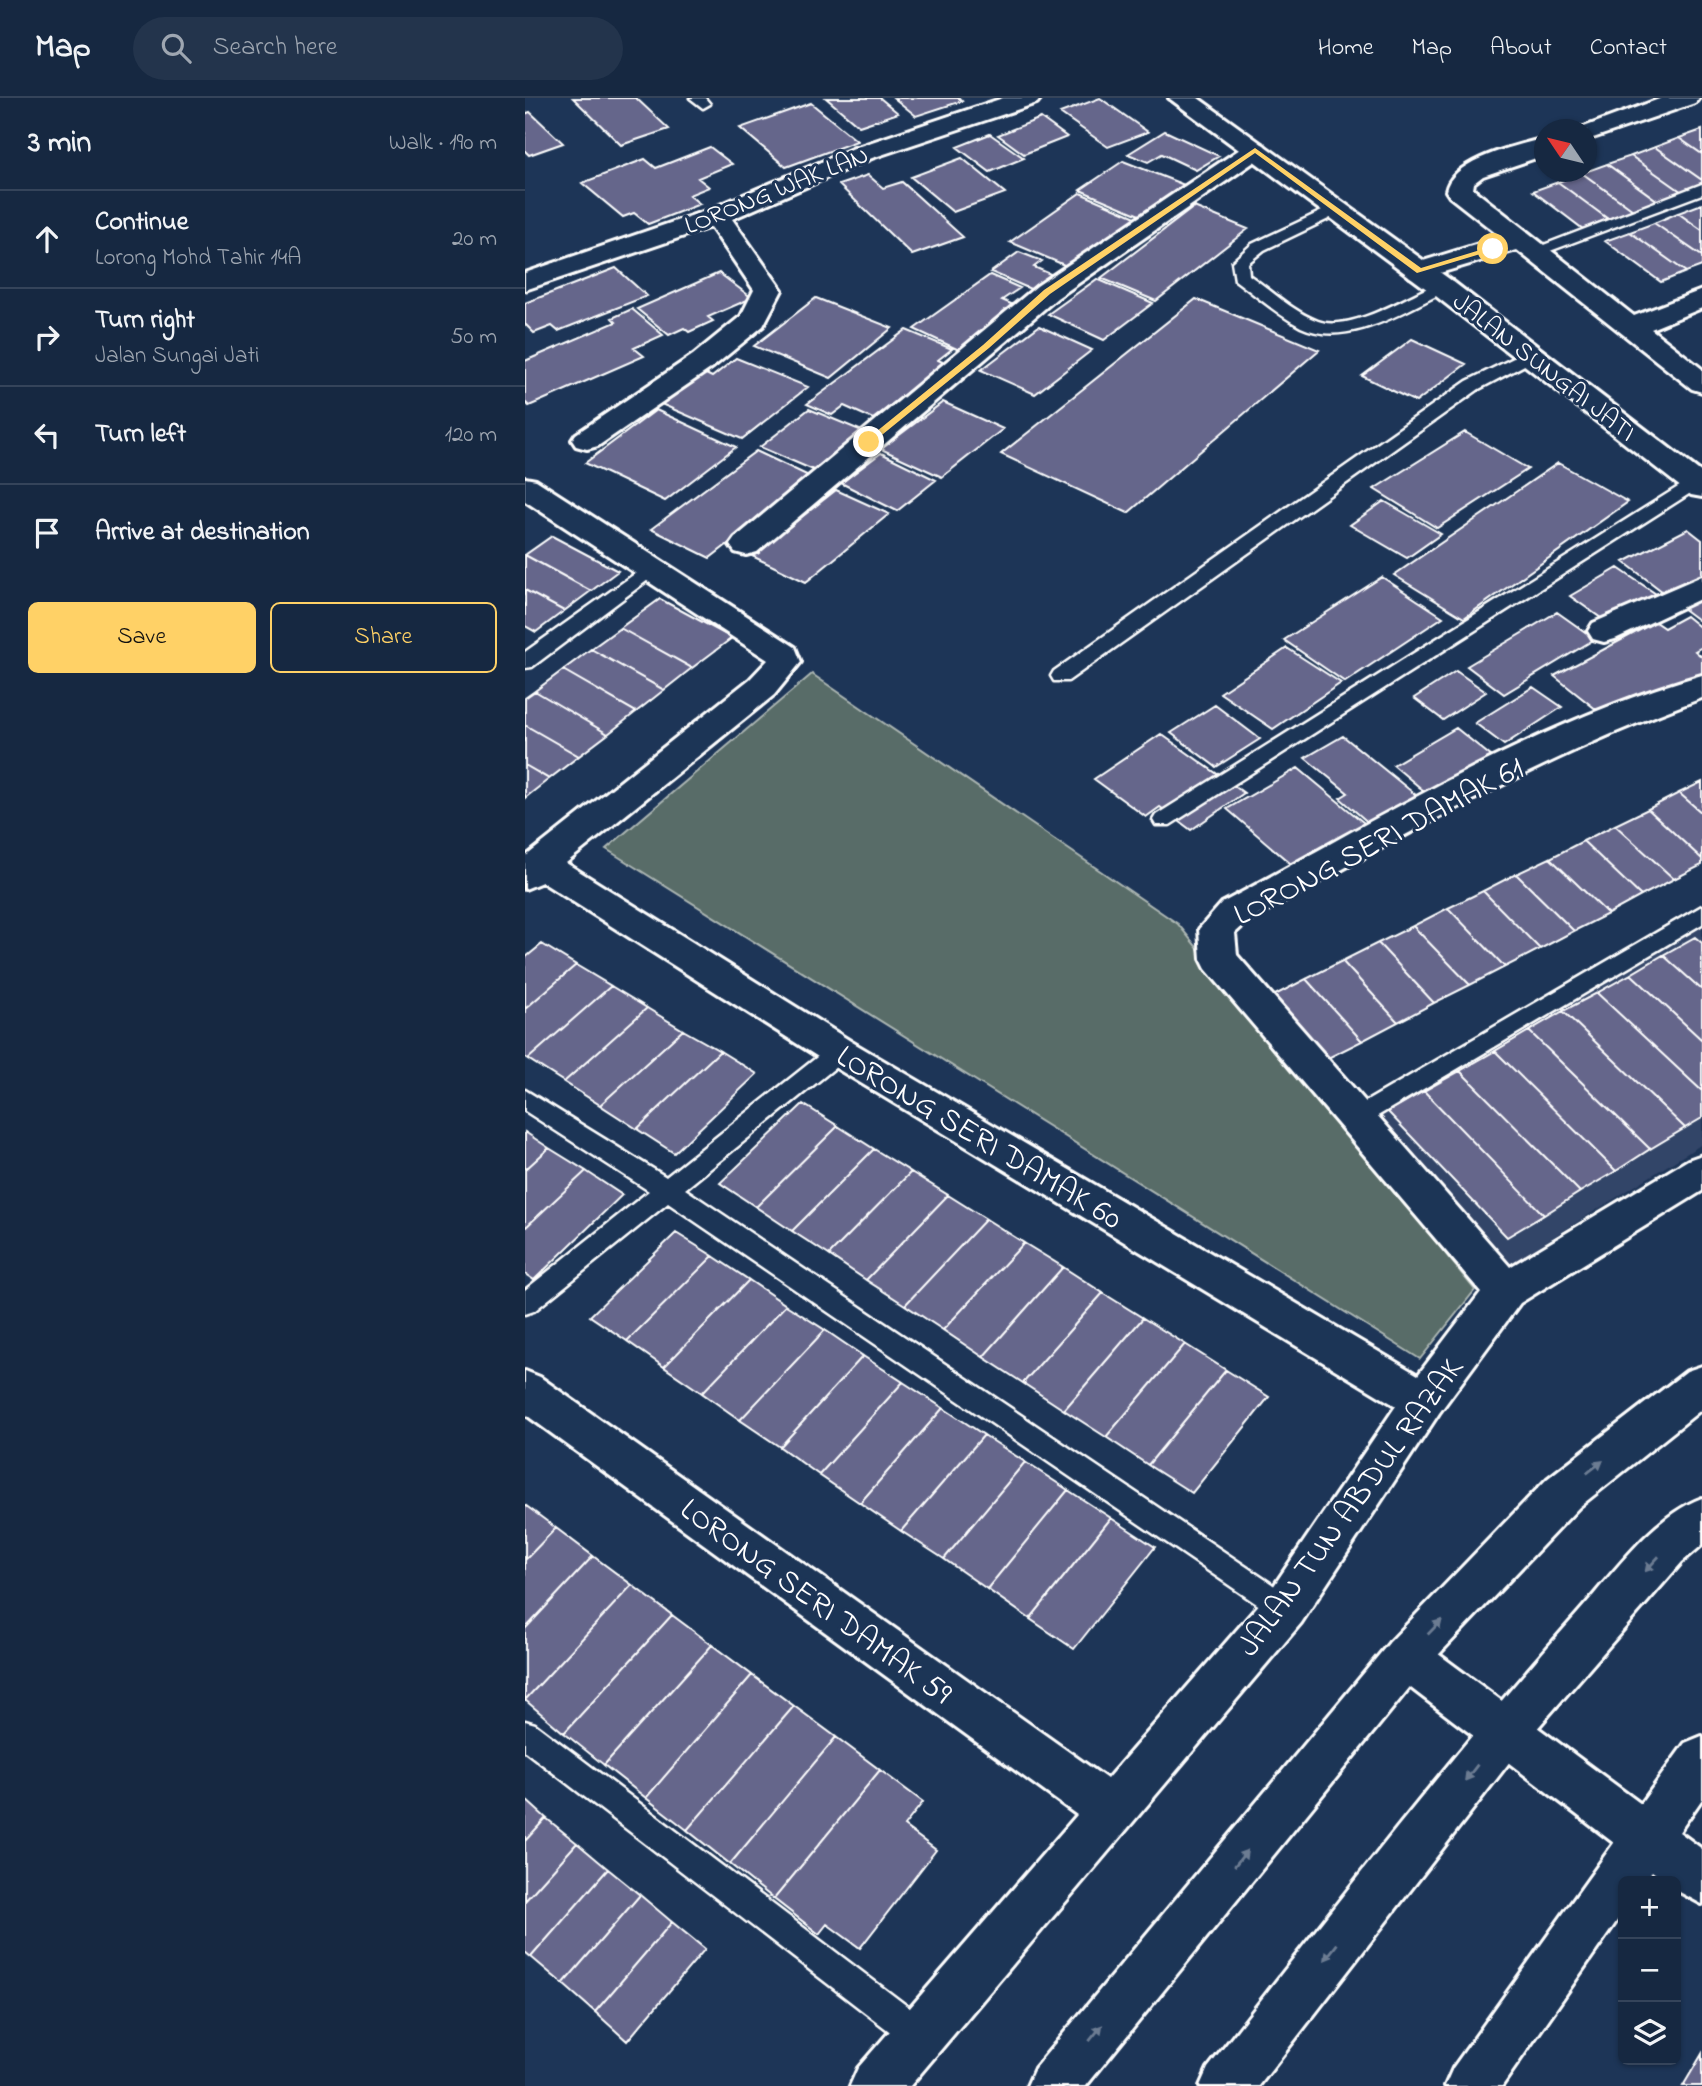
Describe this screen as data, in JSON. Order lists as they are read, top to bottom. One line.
{"streets":{"street":["LORONG WAK LAN","JALAN SUNGAI JATI","LORONG SERI DAMAK 61","LORONG SERI DAMAK 60","JALAN TUN ABDUL RAZAK","LORONG SERI DAMAK 59"]},"crossings":[["LORONG SERI DAMAK 61","JALAN TUN ABDUL RAZAK"],["LORONG SERI DAMAK 60","JALAN TUN ABDUL RAZAK"],["JALAN TUN ABDUL RAZAK","LORONG SERI DAMAK 59"]],"north":"top left","page":{"header":"Map","search":"Search here","nav":["Home","Map","About","Contact"],"heading":["3 min","Walk · 190 m"],"list":[["Continue","Lorong Mohd Tahir 14A","20 m"],["Turn right","Jalan Sungai Jati","50 m"],["Turn left","120 m"],"Arrive at destination"],"buttons":["Save","Share"],"map_buttons":["+","−"]}}
